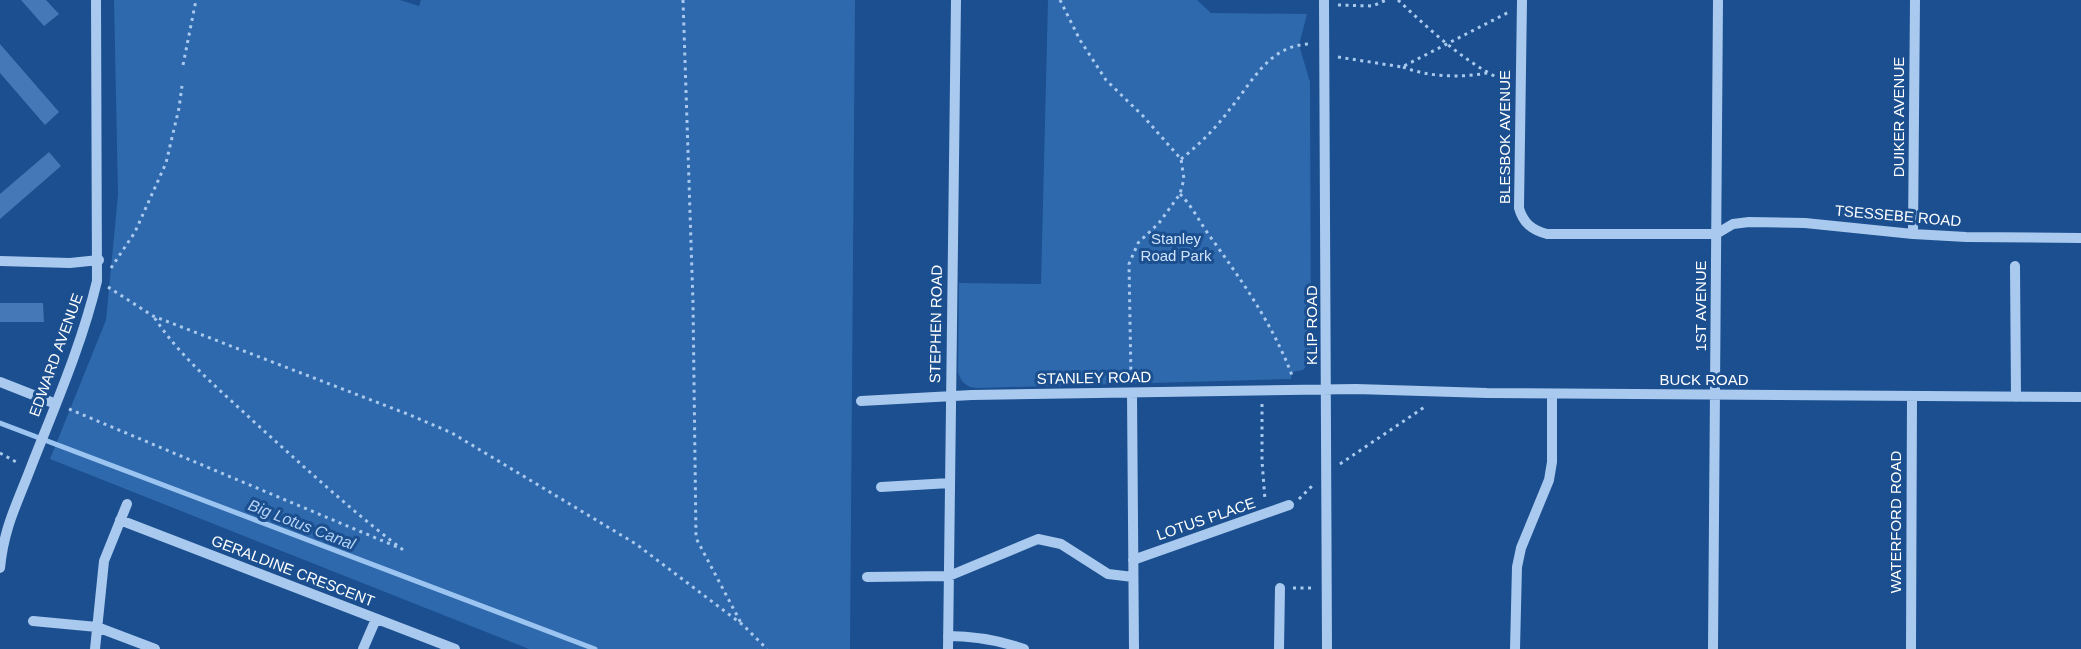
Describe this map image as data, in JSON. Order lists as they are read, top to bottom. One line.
{"streets":{"street":["DUIKER AVENUE","BLESBOK AVENUE","TSESSEBE ROAD","1ST AVENUE","STEPHEN ROAD","KLIP ROAD","EDWARD AVENUE","STANLEY ROAD","BUCK ROAD","LOTUS PLACE","WATERFORD ROAD","GERALDINE CRESCENT"]},"crossings":[["DUIKER AVENUE","TSESSEBE ROAD"],["BLESBOK AVENUE","TSESSEBE ROAD"],["BLESBOK AVENUE","1ST AVENUE"],["TSESSEBE ROAD","1ST AVENUE"],["1ST AVENUE","BUCK ROAD"],["STEPHEN ROAD","STANLEY ROAD"],["KLIP ROAD","STANLEY ROAD"],["KLIP ROAD","BUCK ROAD"],["STANLEY ROAD","BUCK ROAD"],["BUCK ROAD","WATERFORD ROAD"]],"water":["Big Lotus Canal"],"parks":["Stanley Road Park"]}
